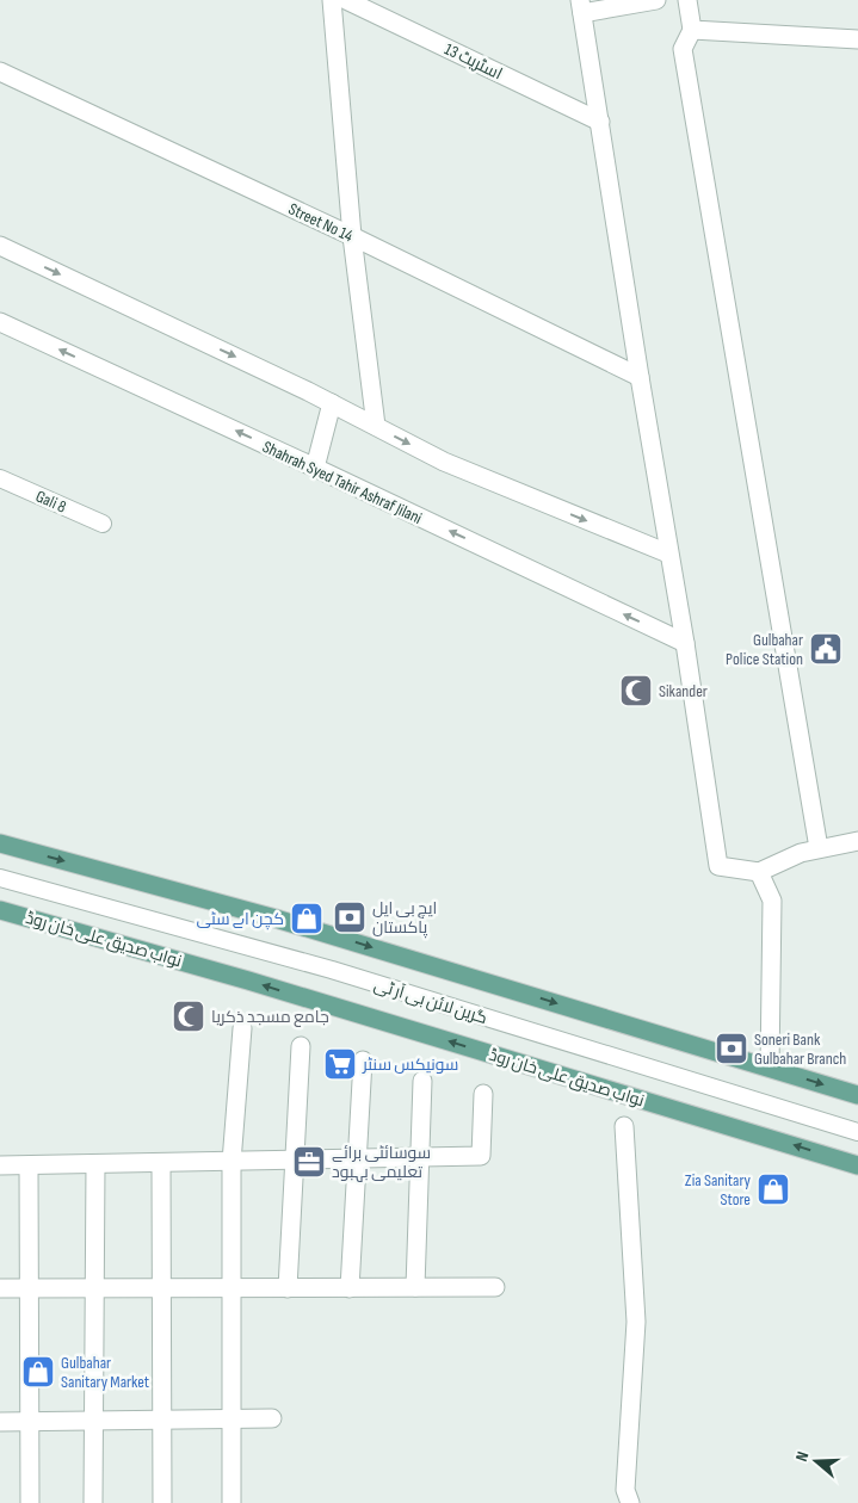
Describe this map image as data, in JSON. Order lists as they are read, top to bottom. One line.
{"streets":{"main road":["نواب صدیق علی خان روڈ"],"street":["اسٹریٹ 13","Street No 14","Shahrah Syed Tahir Ashraf Jilani"],"lane":["Gali 8","گرین لائن بی آر ٹی"]},"places":{"public building":["Gulbahar Police Station"],"mosque":["Sikander","جامع مسجد ذکریا"],"bank":["ایچ بی ایل پاکستان","Soneri Bank Gulbahar Branch"],"shop":["کچن اے سٹی","Zia Sanitary Store","Gulbahar Sanitary Market"],"supermarket":["سونیکس سنٹر"],"office":["سوسائٹی برائے تعلیمی بہبود"]},"north":"left"}
